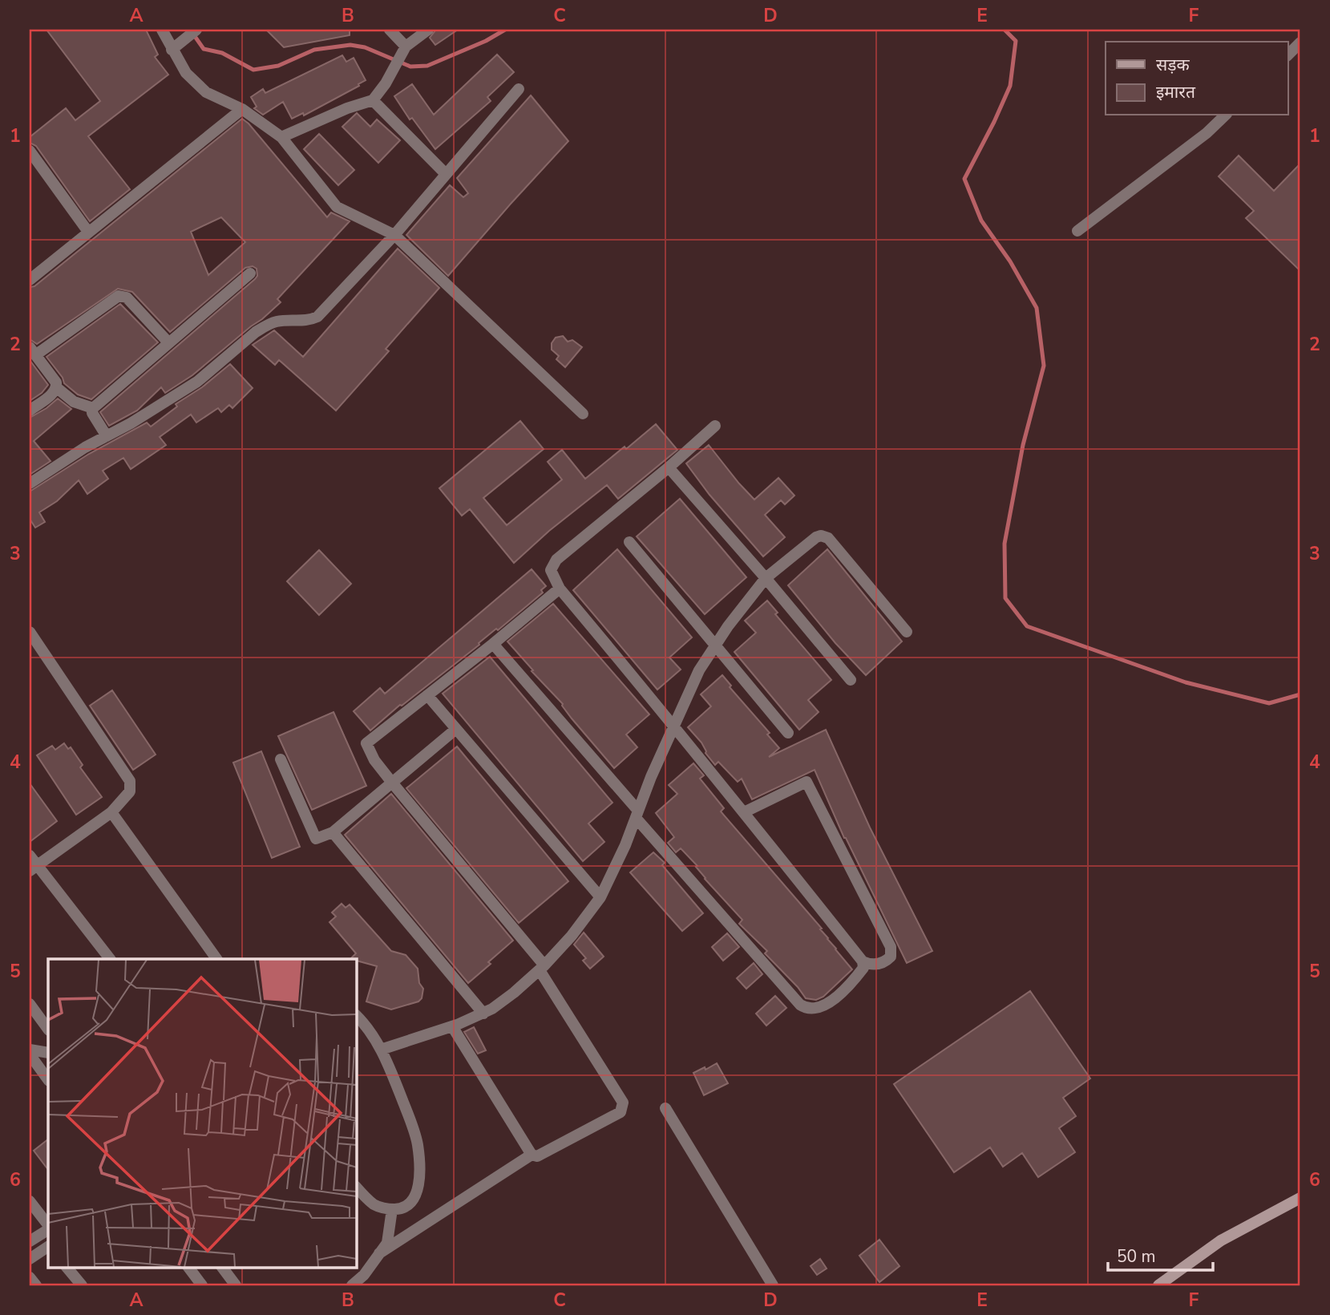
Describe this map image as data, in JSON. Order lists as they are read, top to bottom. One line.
{"legend":["सड़क","इमारत"],"scale_bar":"50 m","grid":{"columns":["A","B","C","D","E","F"],"rows":["1","2","3","4","5","6"]}}
